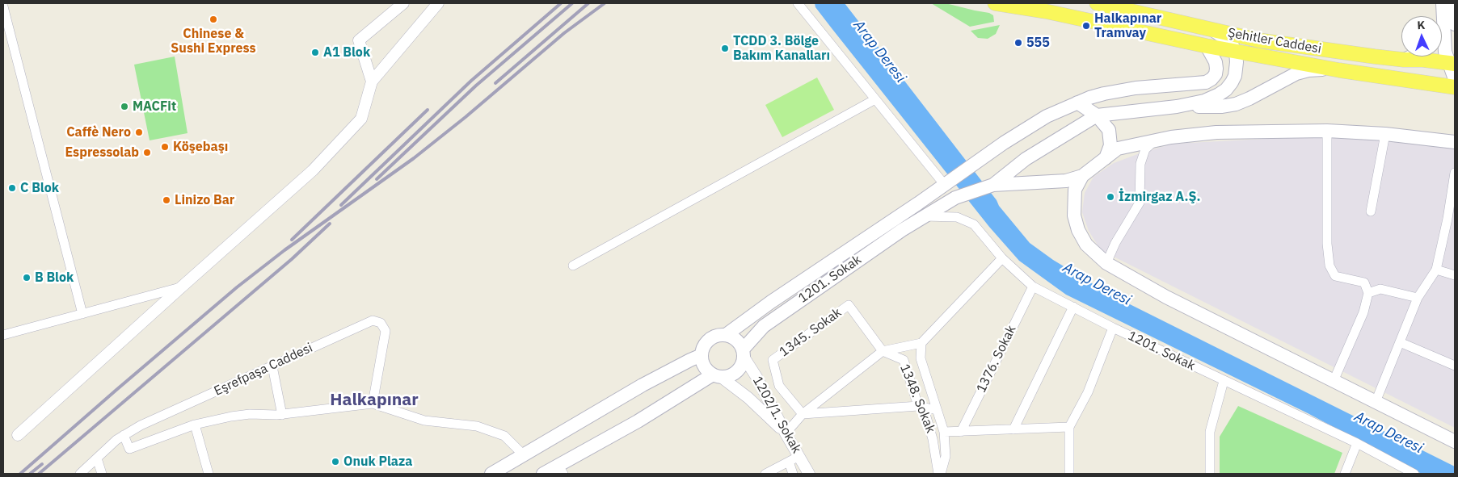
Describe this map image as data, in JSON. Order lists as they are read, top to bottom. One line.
{"streets":{"main road":["Şehitler Caddesi","1201. Sokak"],"street":["1345. Sokak","1376. Sokak","Eşrefpaşa Caddesi","1348. Sokak","1202/1. Sokak"]},"crossings":[["1201. Sokak","1376. Sokak"],["1201. Sokak","1202/1. Sokak"],["1345. Sokak","1348. Sokak"]],"districts":["Halkapınar"],"water":["Arap Deresi"],"places":["Chinese & Sushi Express","Halkapınar Tramvay","555","TCDD 3. Bölge Bakım Kanalları","A1 Blok","MACFit","Caffè Nero","Köşebaşı","Espressolab","C Blok","İzmirgaz A.Ş.","Linizo Bar","B Blok","Onuk Plaza"],"north":"top"}
